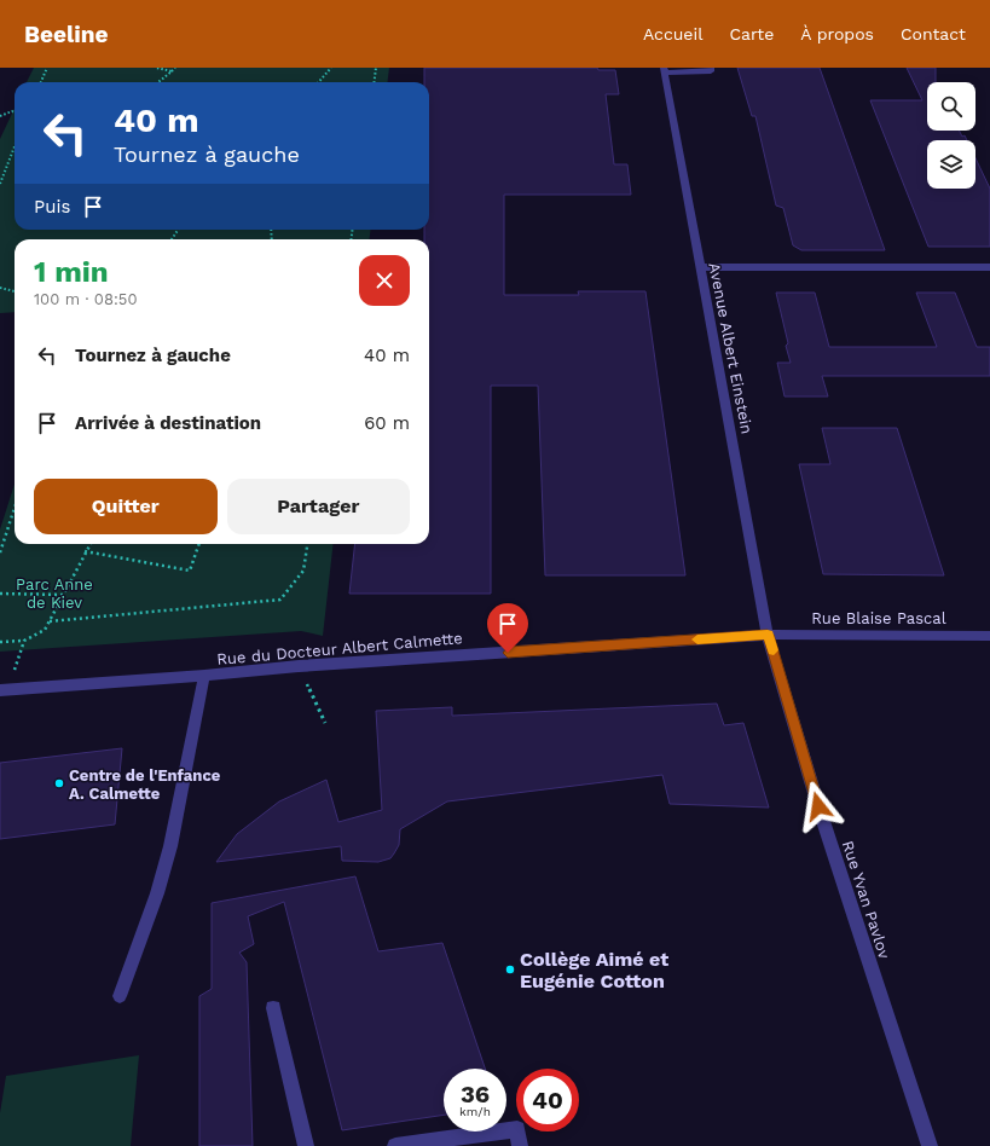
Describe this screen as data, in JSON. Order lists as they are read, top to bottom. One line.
{"streets":{"street":["Avenue Albert Einstein","Rue Blaise Pascal","Rue du Docteur Albert Calmette","Rue Yvan Pavlov"]},"crossings":[["Avenue Albert Einstein","Rue Blaise Pascal"],["Avenue Albert Einstein","Rue du Docteur Albert Calmette"],["Avenue Albert Einstein","Rue Yvan Pavlov"],["Rue Blaise Pascal","Rue du Docteur Albert Calmette"],["Rue Blaise Pascal","Rue Yvan Pavlov"],["Rue du Docteur Albert Calmette","Rue Yvan Pavlov"]],"parks":["Parc Anne de Kiev"],"places":["Centre de l'Enfance A. Calmette","Collège Aimé et Eugénie Cotton"],"page":{"header":"Beeline","nav":["Accueil","Carte","À propos","Contact"],"turn":["40 m","Tournez à gauche"],"then":"Puis","heading":["1 min","100 m · 08:50"],"list":[{"name":"Tournez à gauche","value":"40 m"},{"name":"Arrivée à destination","value":"60 m"}],"buttons":["Quitter","Partager"],"speed":"36 km/h","limit":"40"}}
